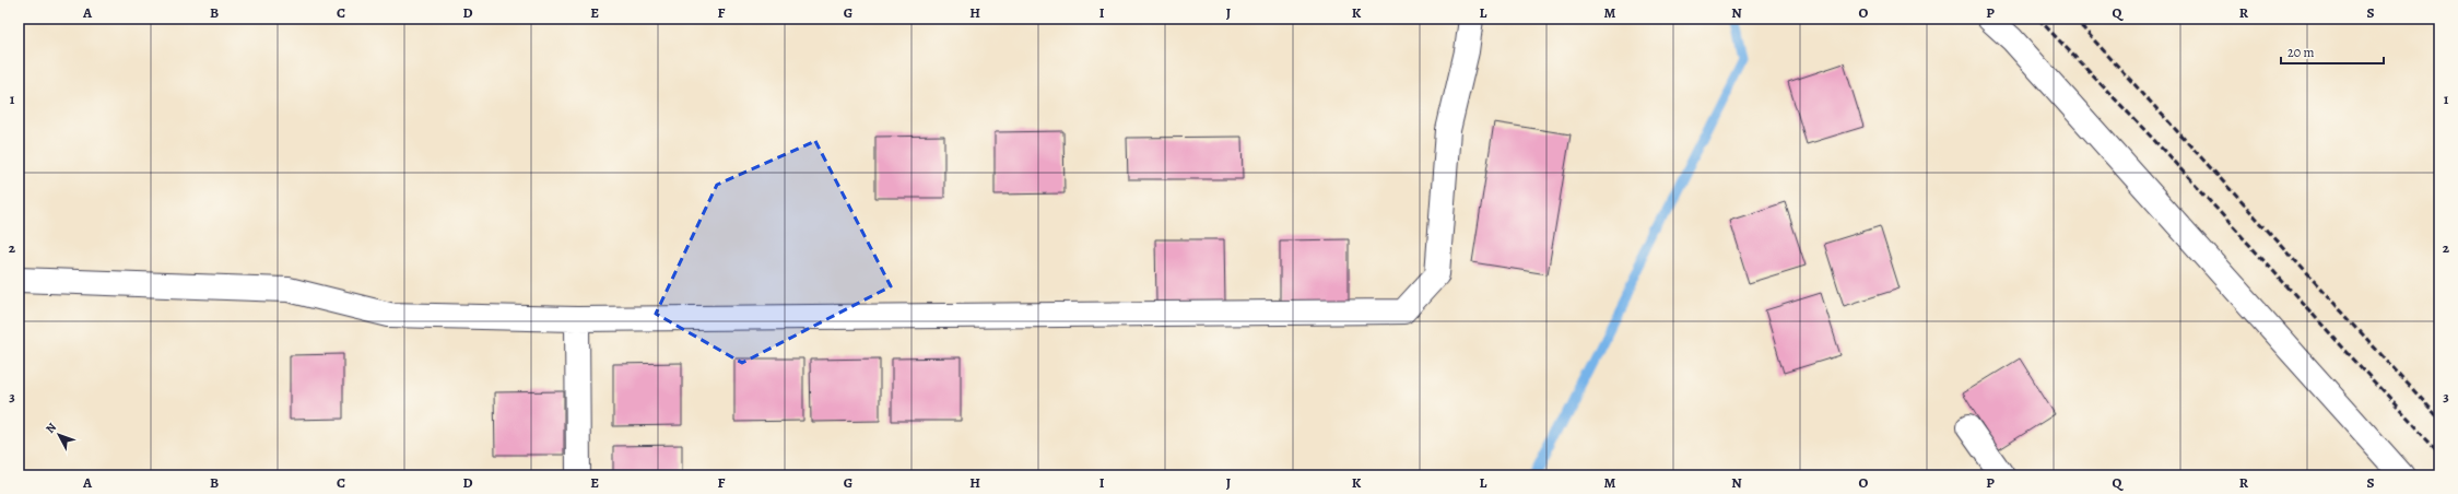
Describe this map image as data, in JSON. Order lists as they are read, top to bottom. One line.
{"scale_bar":"20 m","north":"top left","grid":{"columns":["A","B","C","D","E","F","G","H","I","J","K","L","M","N","O","P","Q","R","S"],"rows":["1","2","3"]}}
